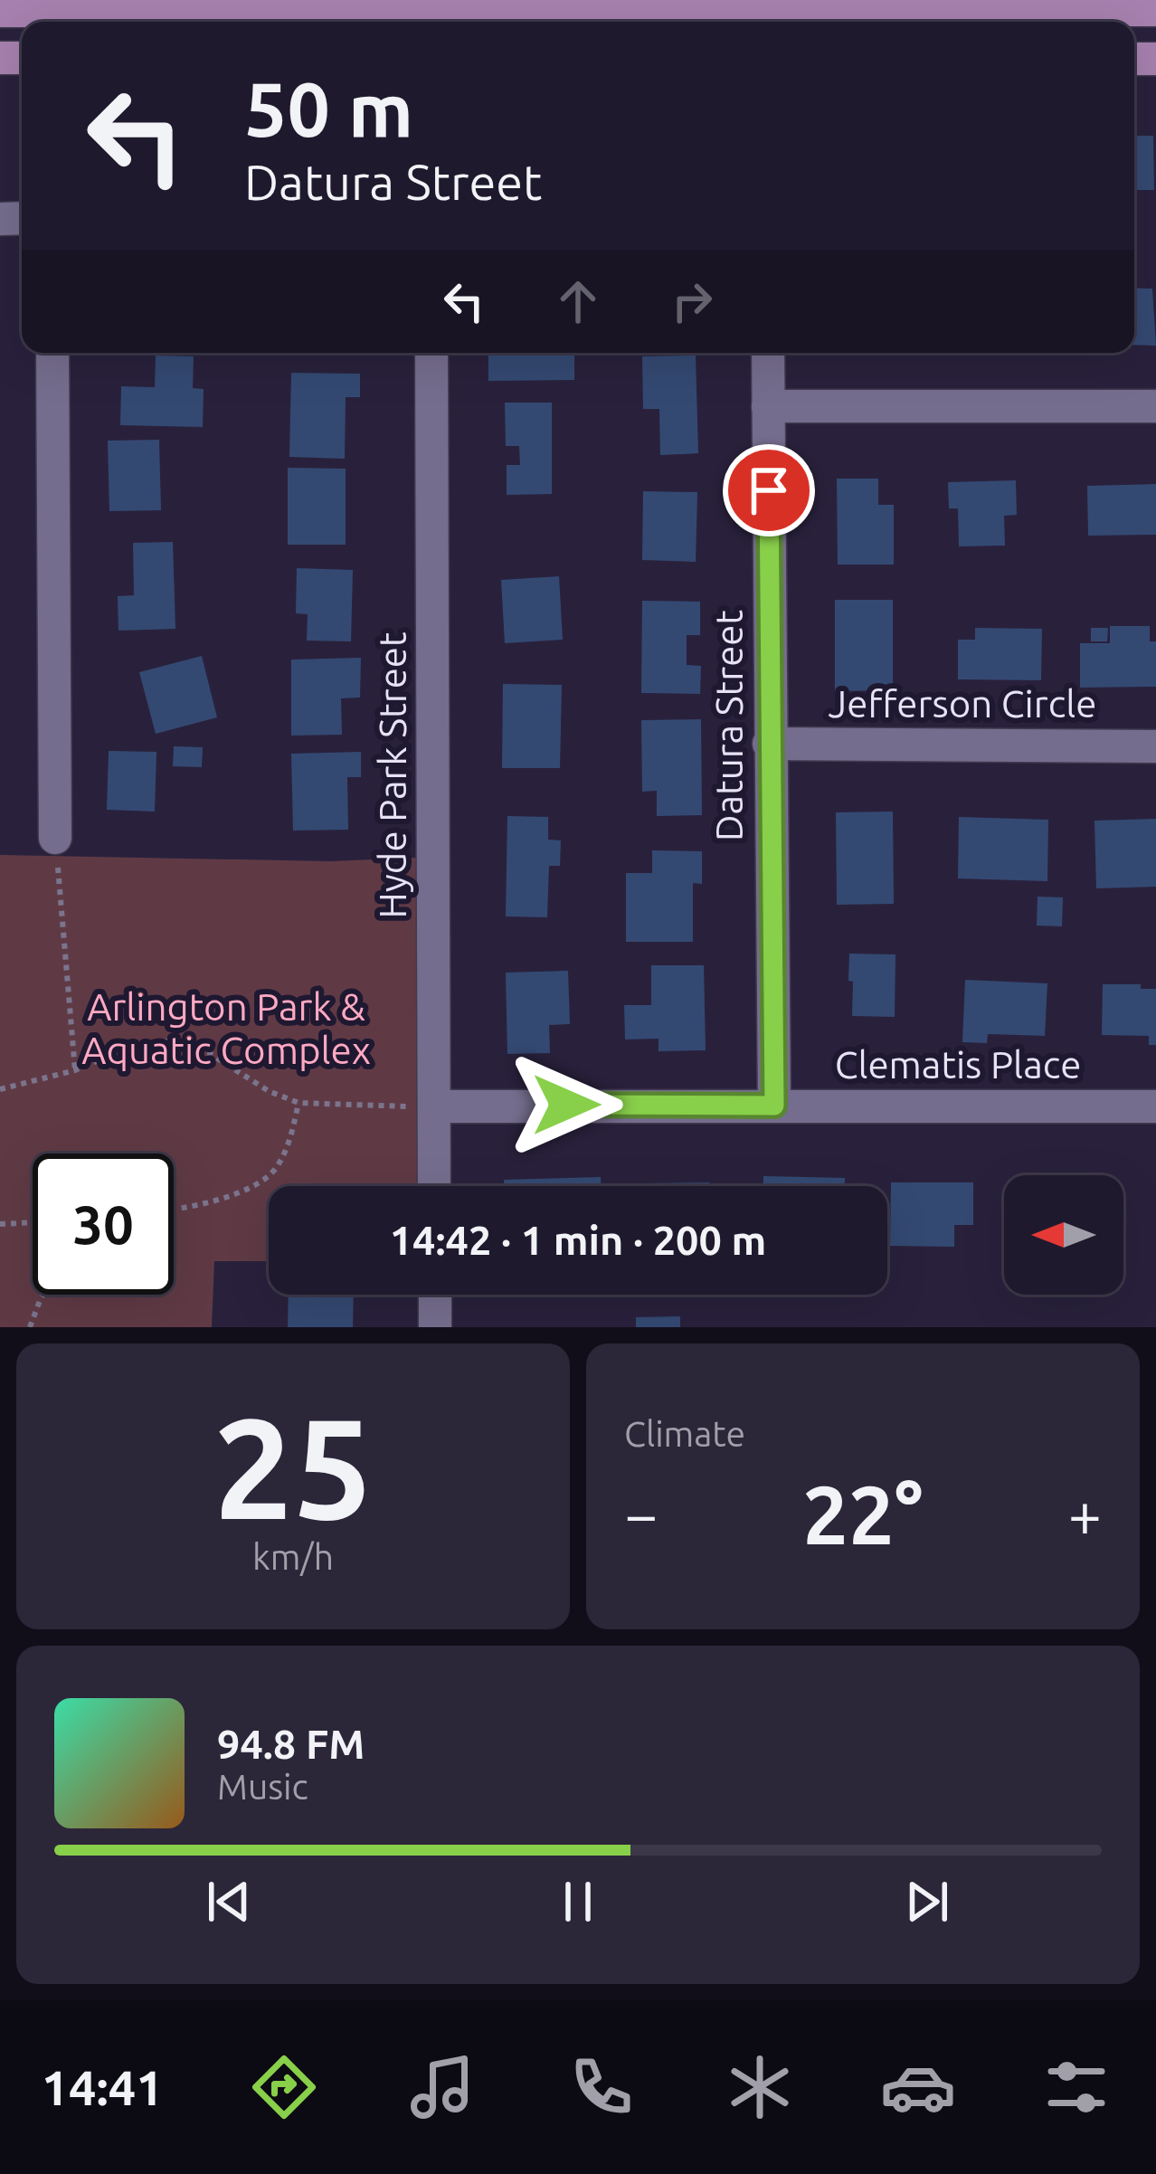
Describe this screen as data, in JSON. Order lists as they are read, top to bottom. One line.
{"streets":{"street":["Jefferson Circle","Datura Street","Hyde Park Street","Clematis Place"]},"crossings":[["Jefferson Circle","Datura Street"],["Datura Street","Clematis Place"],["Hyde Park Street","Clematis Place"]],"parks":["Arlington Park & Aquatic Complex"],"north":"left","page":{"turn":["50 m","Datura Street"],"limit":"30","trip":"14:42 · 1 min · 200 m","tile":[["25","km/h"],"Climate"],"heat":["−","22°","+"],"song":["94.8 FM","Music"],"tabs":"14:41"}}
